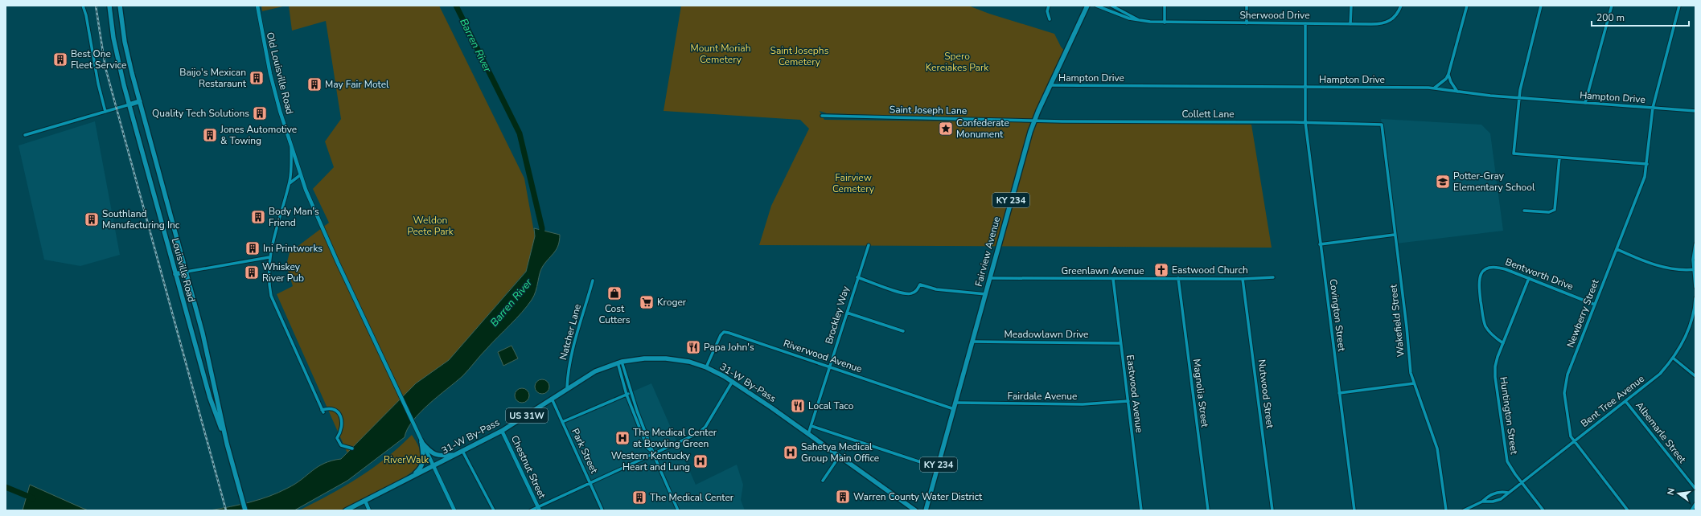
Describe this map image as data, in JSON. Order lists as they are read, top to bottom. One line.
{"streets":{"main road":["KY 234","Fairview Avenue","Louisville Road","31-W By-Pass","US 31W"],"street":["Sherwood Drive","Old Louisville Road","Hampton Drive","Saint Joseph Lane","Collett Lane","Greenlawn Avenue","Bentworth Drive","Newberry Street","Brockley Way","Covington Street","Wakefield Street","Natcher Lane","Meadowlawn Drive","Riverwood Avenue","Magnolia Street","Eastwood Avenue","Nutwood Street","Fairdale Avenue","Bent Tree Avenue","Huntington Street","Albemarle Street","Park Street","Chestnut Street"]},"crossings":[["Sherwood Drive","Covington Street"],["Hampton Drive","Fairview Avenue"],["Hampton Drive","Newberry Street"],["Hampton Drive","Covington Street"],["Saint Joseph Lane","Collett Lane"],["Saint Joseph Lane","Fairview Avenue"],["Collett Lane","Fairview Avenue"],["Collett Lane","Covington Street"],["Collett Lane","Wakefield Street"],["Fairview Avenue","Greenlawn Avenue"],["Fairview Avenue","Meadowlawn Drive"],["Fairview Avenue","Riverwood Avenue"],["Fairview Avenue","Fairdale Avenue"],["Greenlawn Avenue","Magnolia Street"],["Greenlawn Avenue","Eastwood Avenue"],["Greenlawn Avenue","Nutwood Street"],["Bentworth Drive","Newberry Street"],["Bentworth Drive","Huntington Street"],["Newberry Street","Bent Tree Avenue"],["Brockley Way","Riverwood Avenue"],["Brockley Way","31-W By-Pass"],["Natcher Lane","31-W By-Pass"],["Meadowlawn Drive","Eastwood Avenue"],["Riverwood Avenue","31-W By-Pass"],["31-W By-Pass","US 31W"],["31-W By-Pass","Park Street"],["31-W By-Pass","Chestnut Street"],["Eastwood Avenue","Fairdale Avenue"],["Bent Tree Avenue","Huntington Street"],["Bent Tree Avenue","Albemarle Street"]],"water":["Barren River"],"parks":["Mount Moriah Cemetery","Saint Josephs Cemetery","Spero Kereiakes Park","Fairview Cemetery","Weldon Peete Park","RiverWalk"],"places":{"building":["Best One Fleet Service","Baijo's Mexican Restaraunt","May Fair Motel","Quality Tech Solutions","Jones Automotive & Towing","Body Man's Friend","Southland Manufacturing Inc","Ini Printworks","Whiskey River Pub","Warren County Water District","The Medical Center"],"place":["Confederate Monument"],"school or university":["Potter-Gray Elementary School"],"church":["Eastwood Church"],"shop":["Cost Cutters"],"supermarket":["Kroger"],"restaurant":["Papa John's","Local Taco"],"hospital":["The Medical Center at Bowling Green","Sahetya Medical Group Main Office","Western Kentucky Heart and Lung"]},"scale_bar":"200 m","north":"left"}
